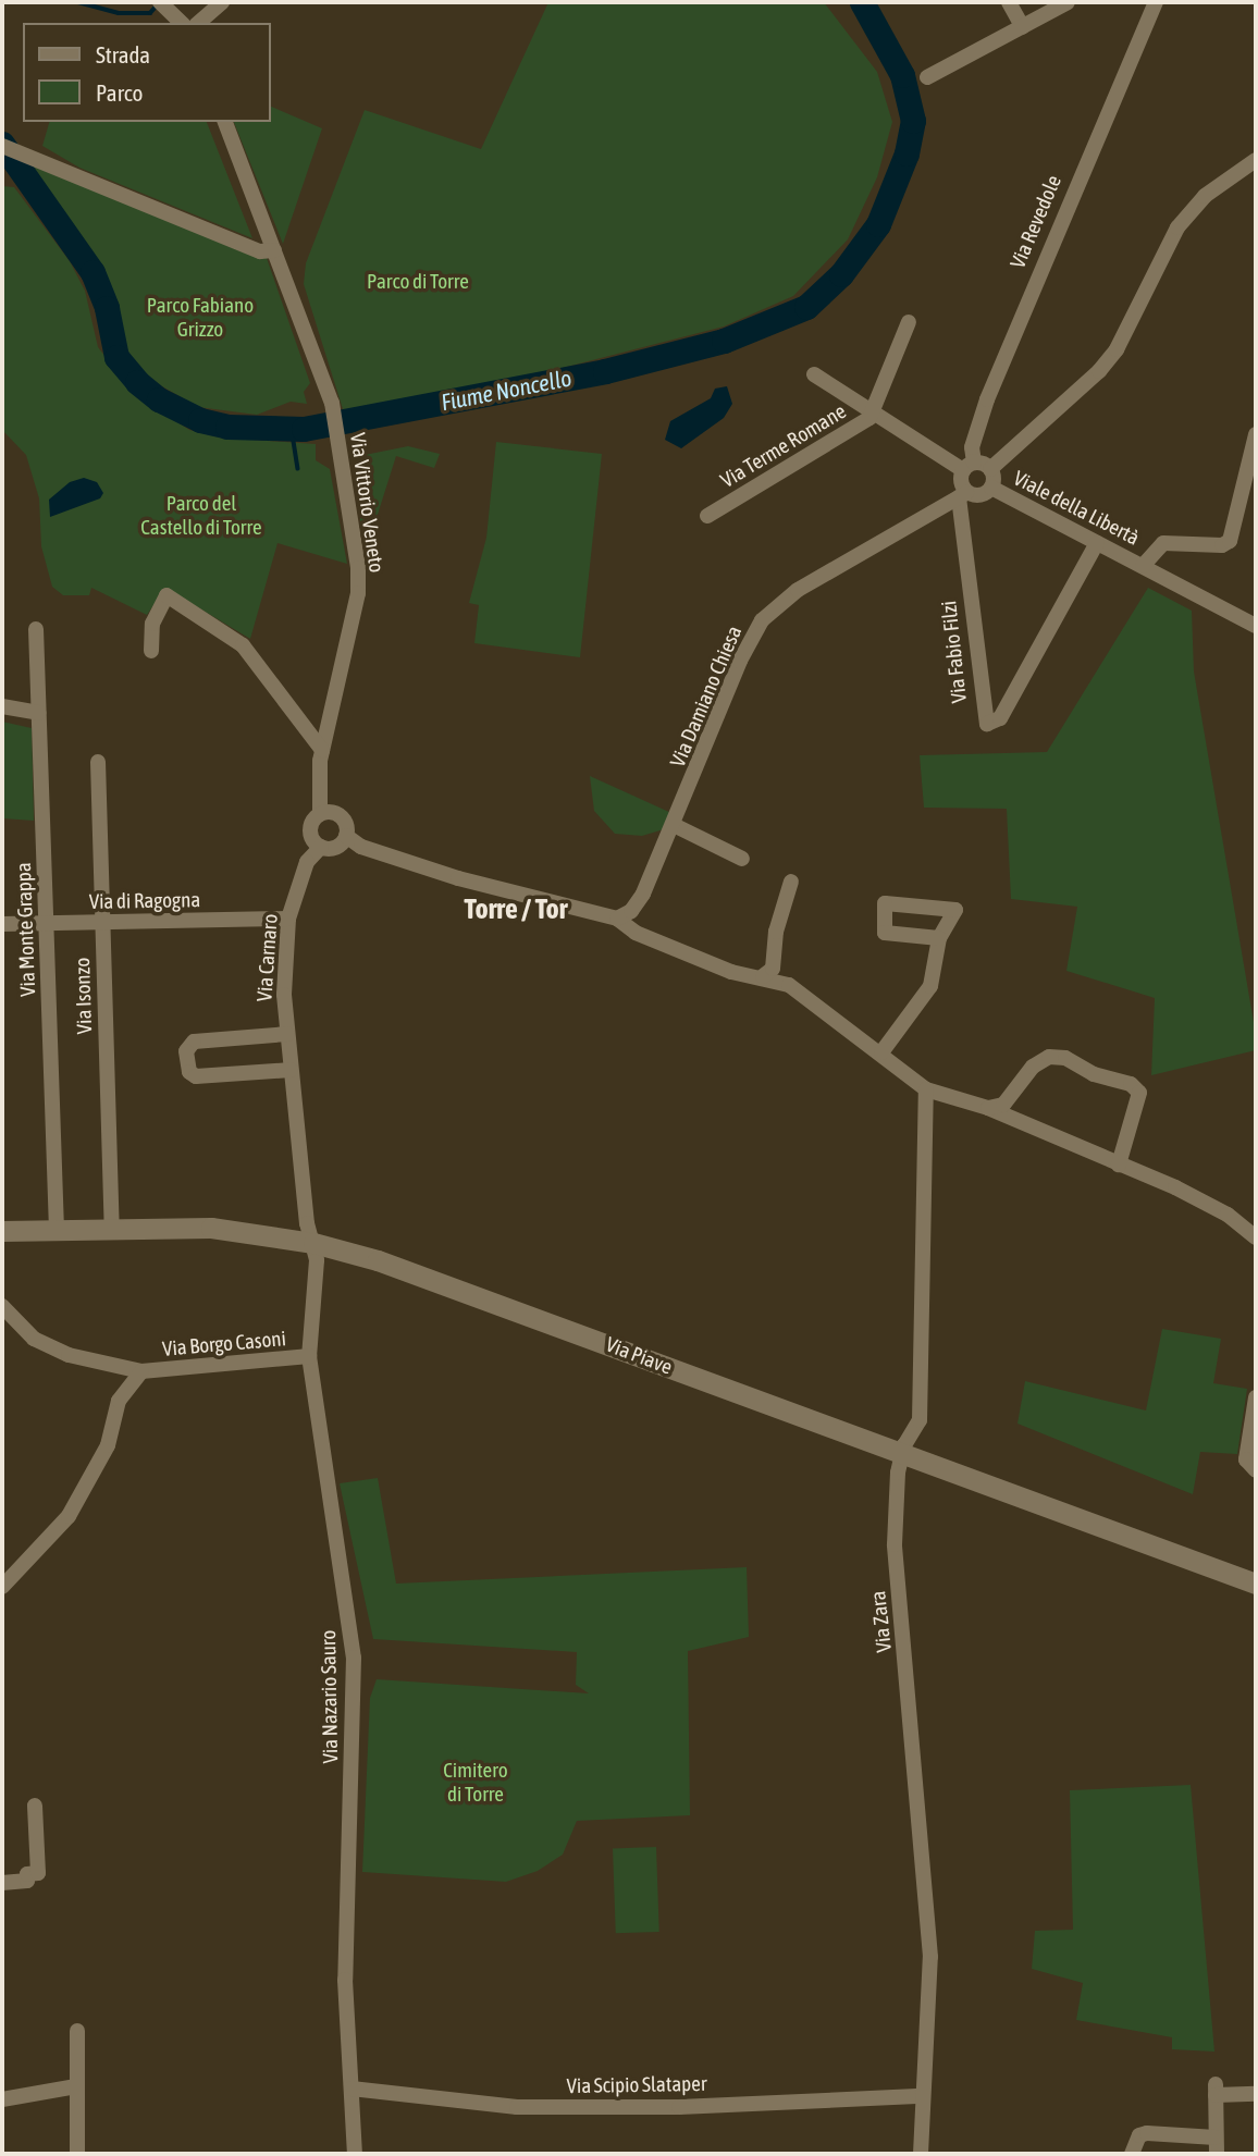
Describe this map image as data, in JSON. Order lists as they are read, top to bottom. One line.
{"streets":{"street":["Via Revedole","Via Terme Romane","Via Vittorio Veneto","Viale della Libertà","Via Fabio Filzi","Via Damiano Chiesa","Via di Ragogna","Via Monte Grappa","Via Carnaro","Via Isonzo","Via Borgo Casoni","Via Piave","Via Zara","Via Nazario Sauro","Via Scipio Slataper"]},"crossings":[["Via Revedole","Viale della Libertà"],["Via Revedole","Via Fabio Filzi"],["Via Revedole","Via Damiano Chiesa"],["Via Vittorio Veneto","Via Carnaro"],["Viale della Libertà","Via Fabio Filzi"],["Viale della Libertà","Via Damiano Chiesa"],["Via Fabio Filzi","Via Damiano Chiesa"],["Via di Ragogna","Via Monte Grappa"],["Via di Ragogna","Via Carnaro"],["Via di Ragogna","Via Isonzo"],["Via Monte Grappa","Via Piave"],["Via Carnaro","Via Piave"],["Via Carnaro","Via Nazario Sauro"],["Via Isonzo","Via Piave"],["Via Borgo Casoni","Via Nazario Sauro"],["Via Piave","Via Zara"],["Via Piave","Via Nazario Sauro"],["Via Zara","Via Scipio Slataper"],["Via Nazario Sauro","Via Scipio Slataper"]],"districts":["Torre / Tor"],"water":["Fiume Noncello"],"parks":["Parco di Torre","Parco Fabiano Grizzo","Parco del Castello di Torre","Cimitero di Torre"],"legend":["Strada","Parco"]}
